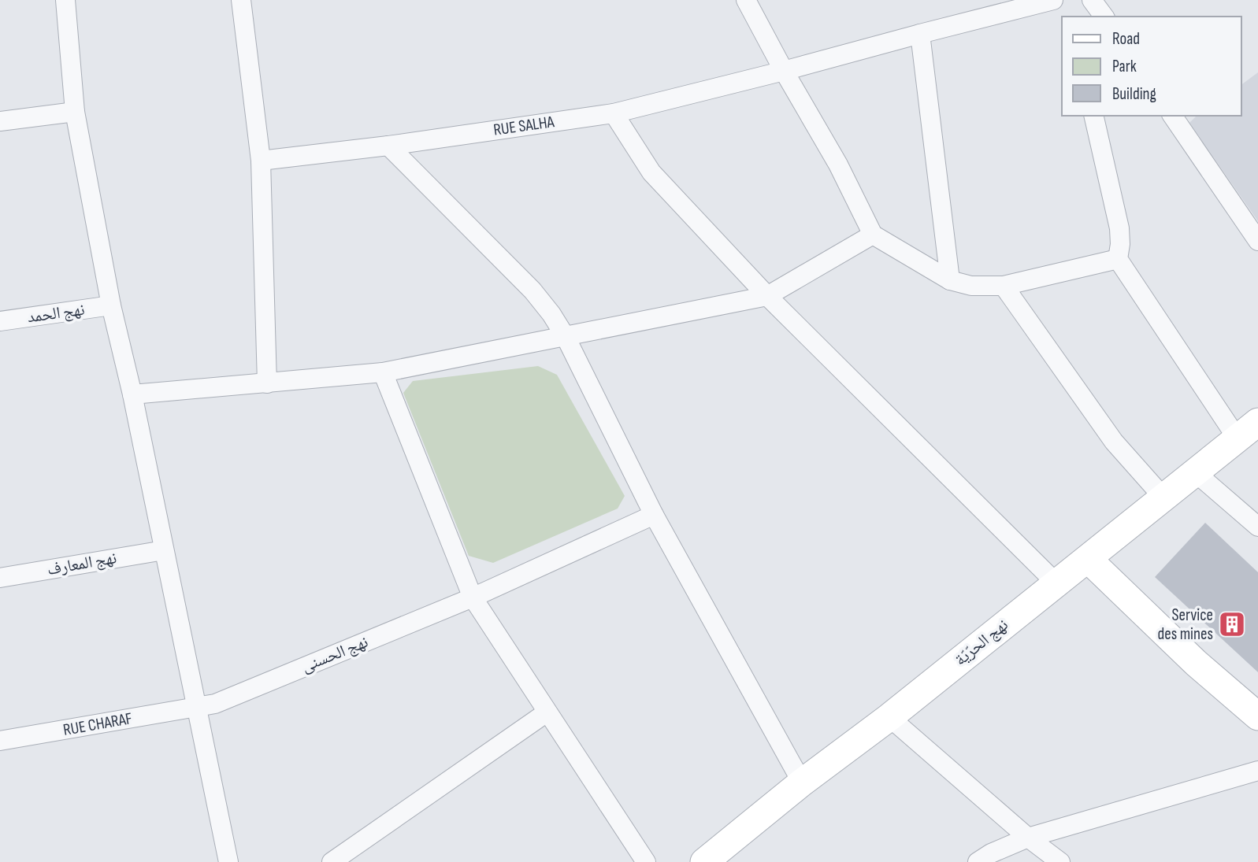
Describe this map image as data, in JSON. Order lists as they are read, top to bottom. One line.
{"streets":{"main road":["نهج الحرّيّة"],"street":["RUE SALHA","نهج الحمد","نهج المعارف","نهج الحسنى","RUE CHARAF"]},"crossings":[["نهج الحسنى","RUE CHARAF"]],"places":{"building":["Service des mines"]},"legend":["Road","Park","Building"]}
